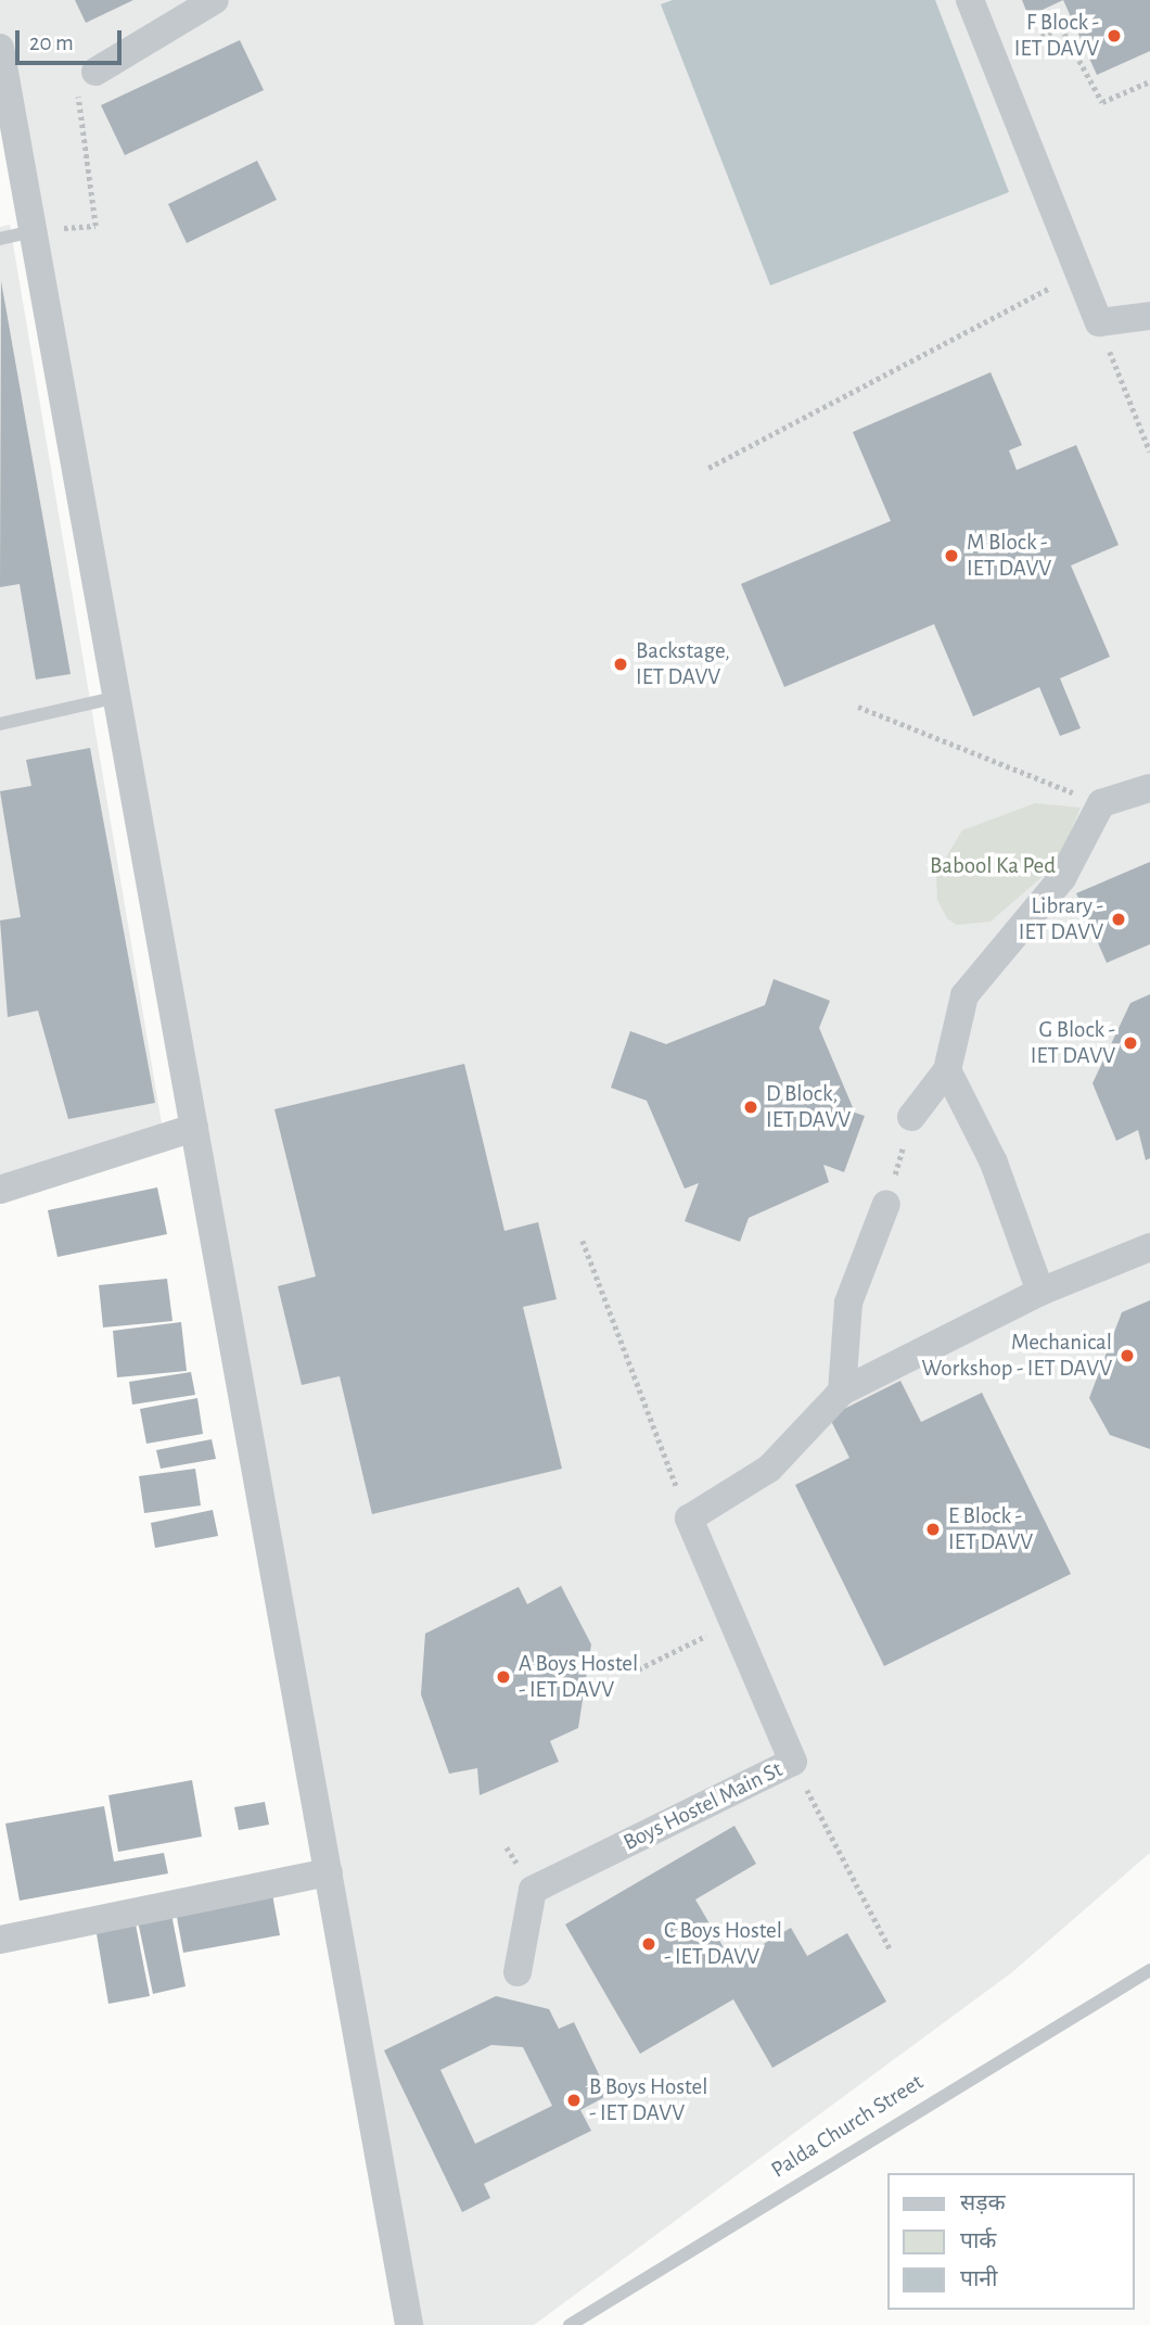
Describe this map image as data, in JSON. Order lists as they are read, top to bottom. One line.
{"streets":{"street":["Boys Hostel Main St"],"lane":["Palda Church Street"]},"parks":["Babool Ka Ped"],"places":["F Block - IET DAVV","M Block - IET DAVV","Backstage, IET DAVV","Library - IET DAVV","G Block - IET DAVV","D Block, IET DAVV","Mechanical Workshop - IET DAVV","E Block - IET DAVV","A Boys Hostel - IET DAVV","C Boys Hostel - IET DAVV","B Boys Hostel - IET DAVV"],"legend":["सड़क","पार्क","पानी"],"scale_bar":"20 m"}
